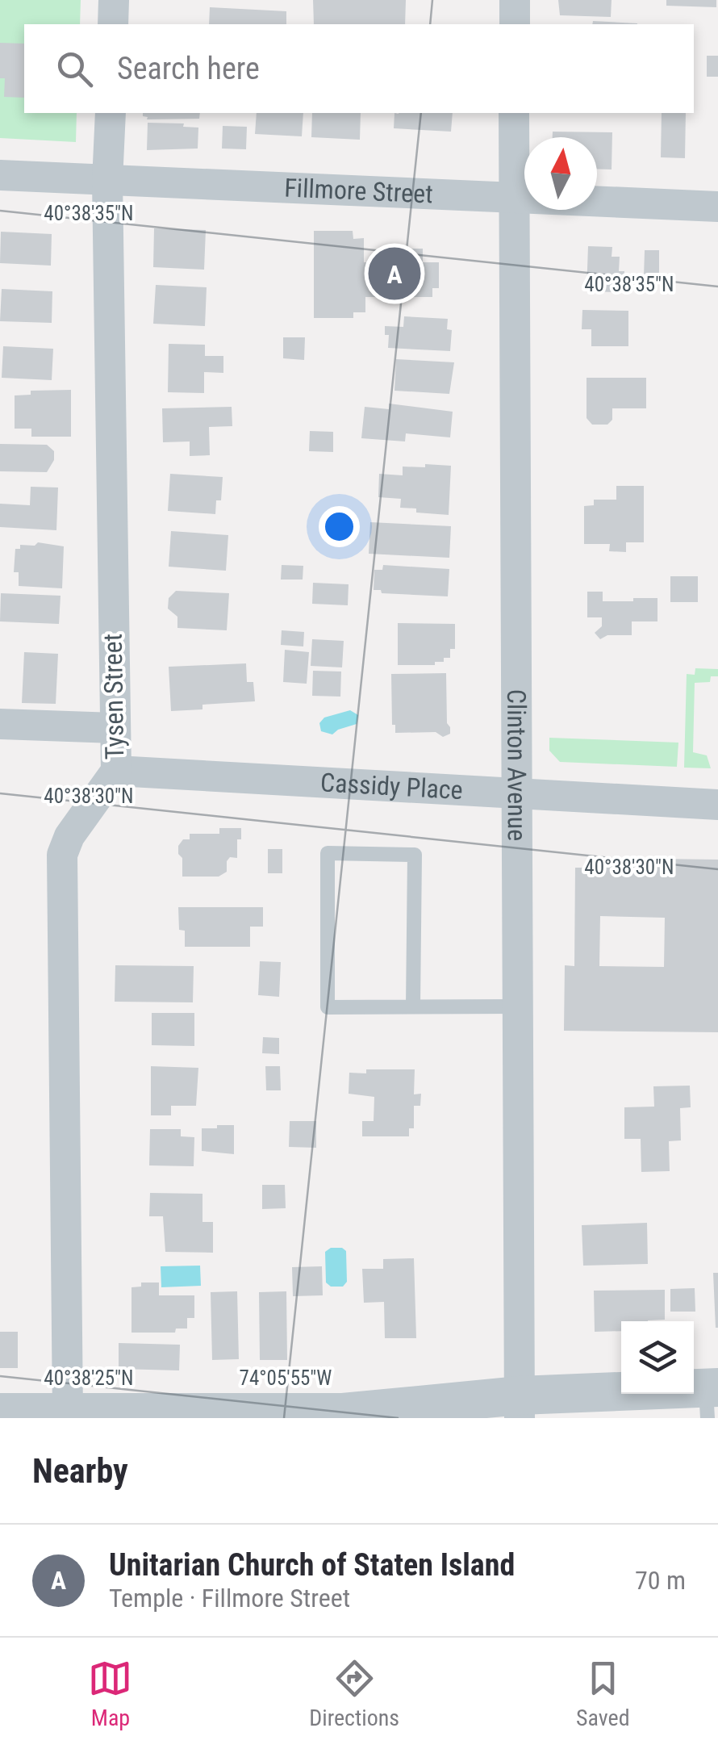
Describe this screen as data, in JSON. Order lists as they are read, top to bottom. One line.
{"streets":{"street":["Fillmore Street","Tysen Street","Clinton Avenue","Cassidy Place"]},"crossings":[["Fillmore Street","Tysen Street"],["Fillmore Street","Clinton Avenue"],["Tysen Street","Cassidy Place"],["Clinton Avenue","Cassidy Place"]],"north":"top","page":{"search":"Search here","pins":"A","heading":"Nearby","list":[{"mark":"A","name":"Unitarian Church of Staten Island","note":"Temple · Fillmore Street","value":"70 m"}],"nav":["Map","Directions","Saved"]},"coordinates":["40°38'35\"N","40°38'30\"N","74°05'55\"W","40°38'25\"N"]}
